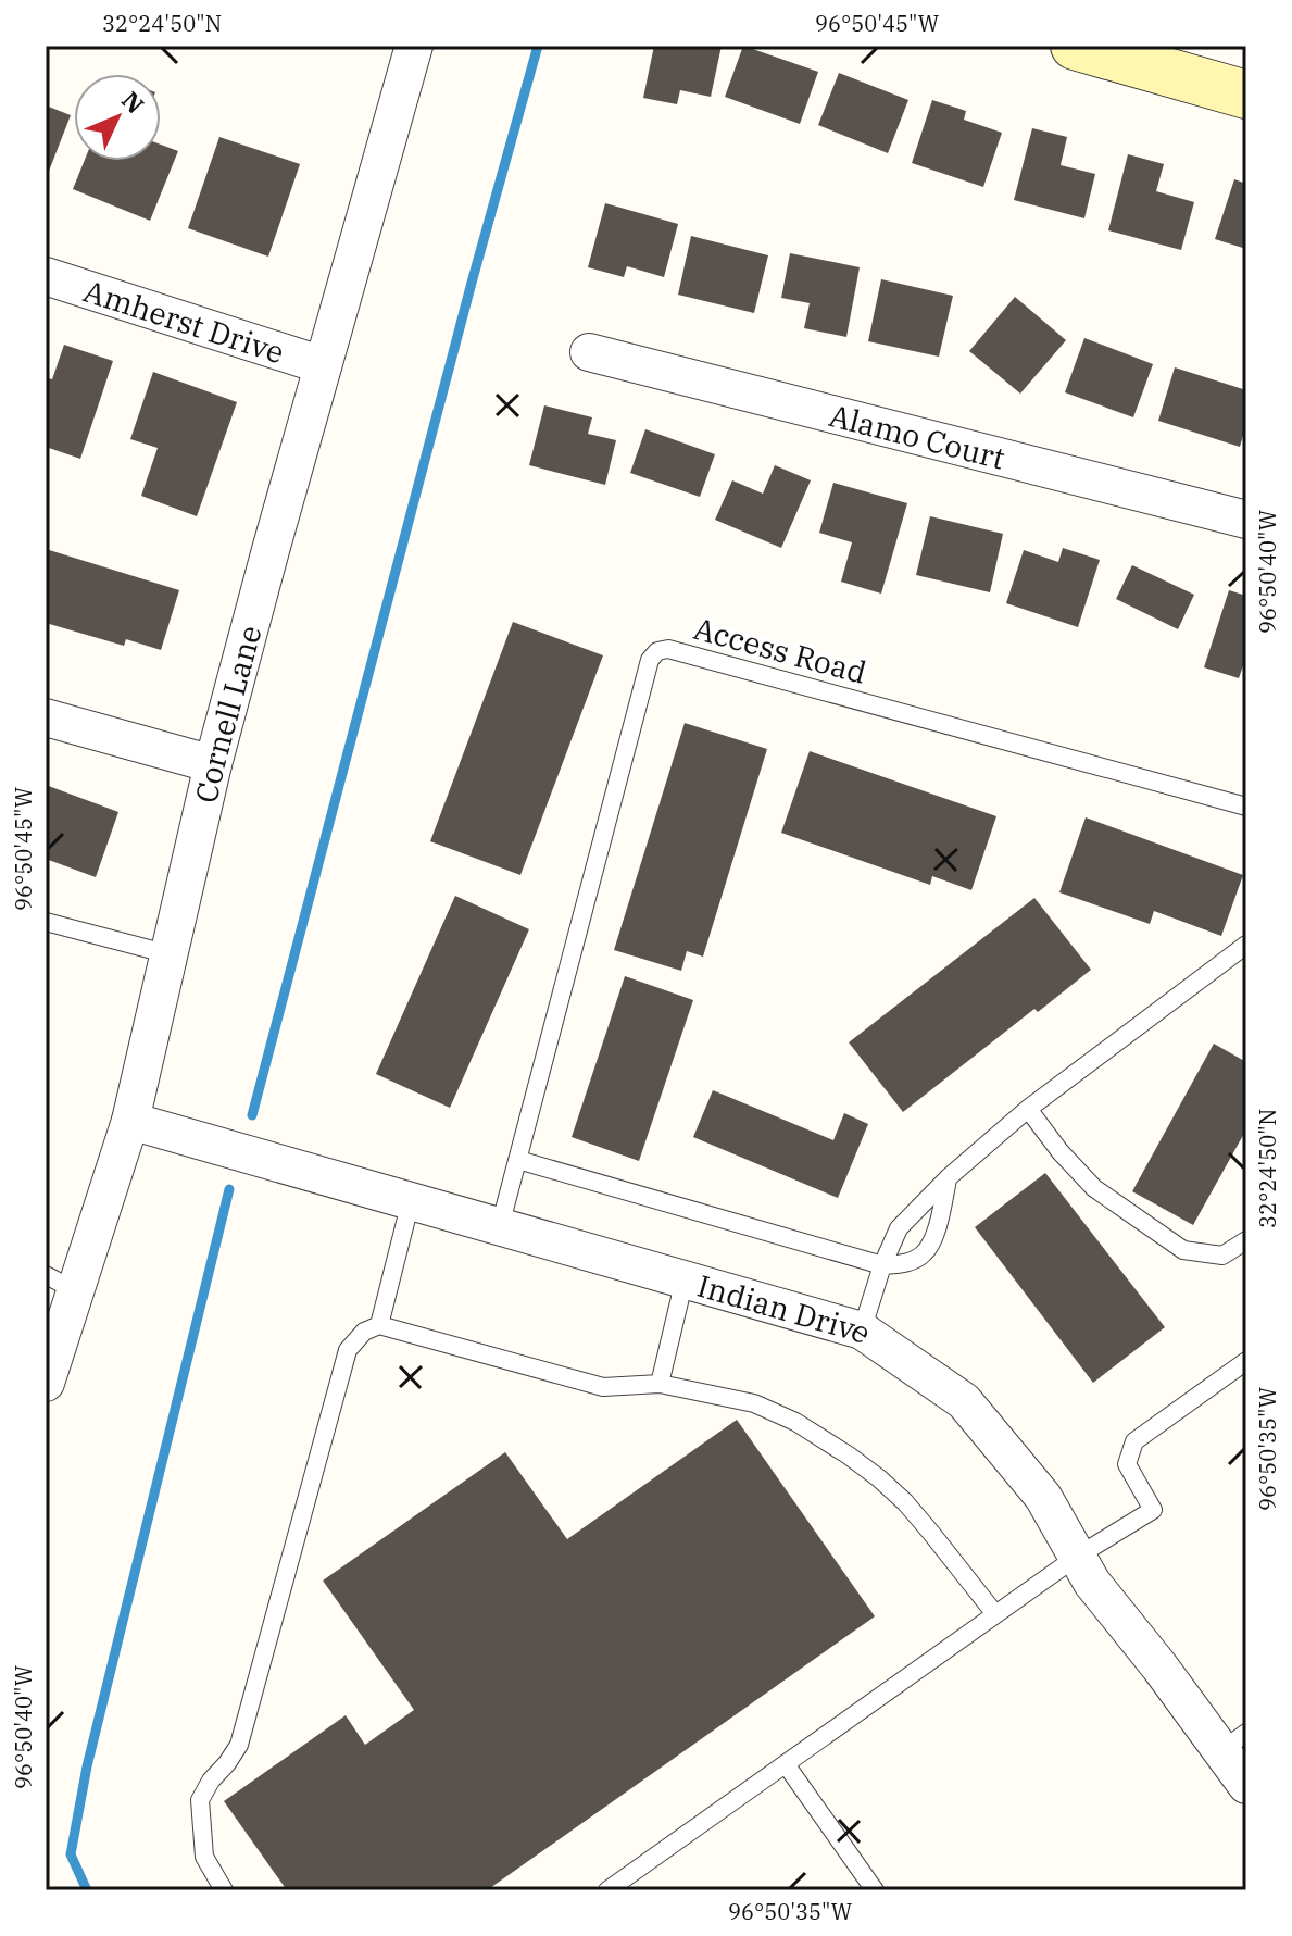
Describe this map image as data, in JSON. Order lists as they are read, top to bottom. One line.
{"streets":{"street":["Amherst Drive","Alamo Court","Cornell Lane","Indian Drive"],"lane":["Access Road"]},"crossings":[["Amherst Drive","Cornell Lane"],["Access Road","Indian Drive"],["Cornell Lane","Indian Drive"]],"north":"top right","coordinates":["32°24'50\"N","96°50'45\"W","96°50'40\"W","96°50'35\"W"]}
